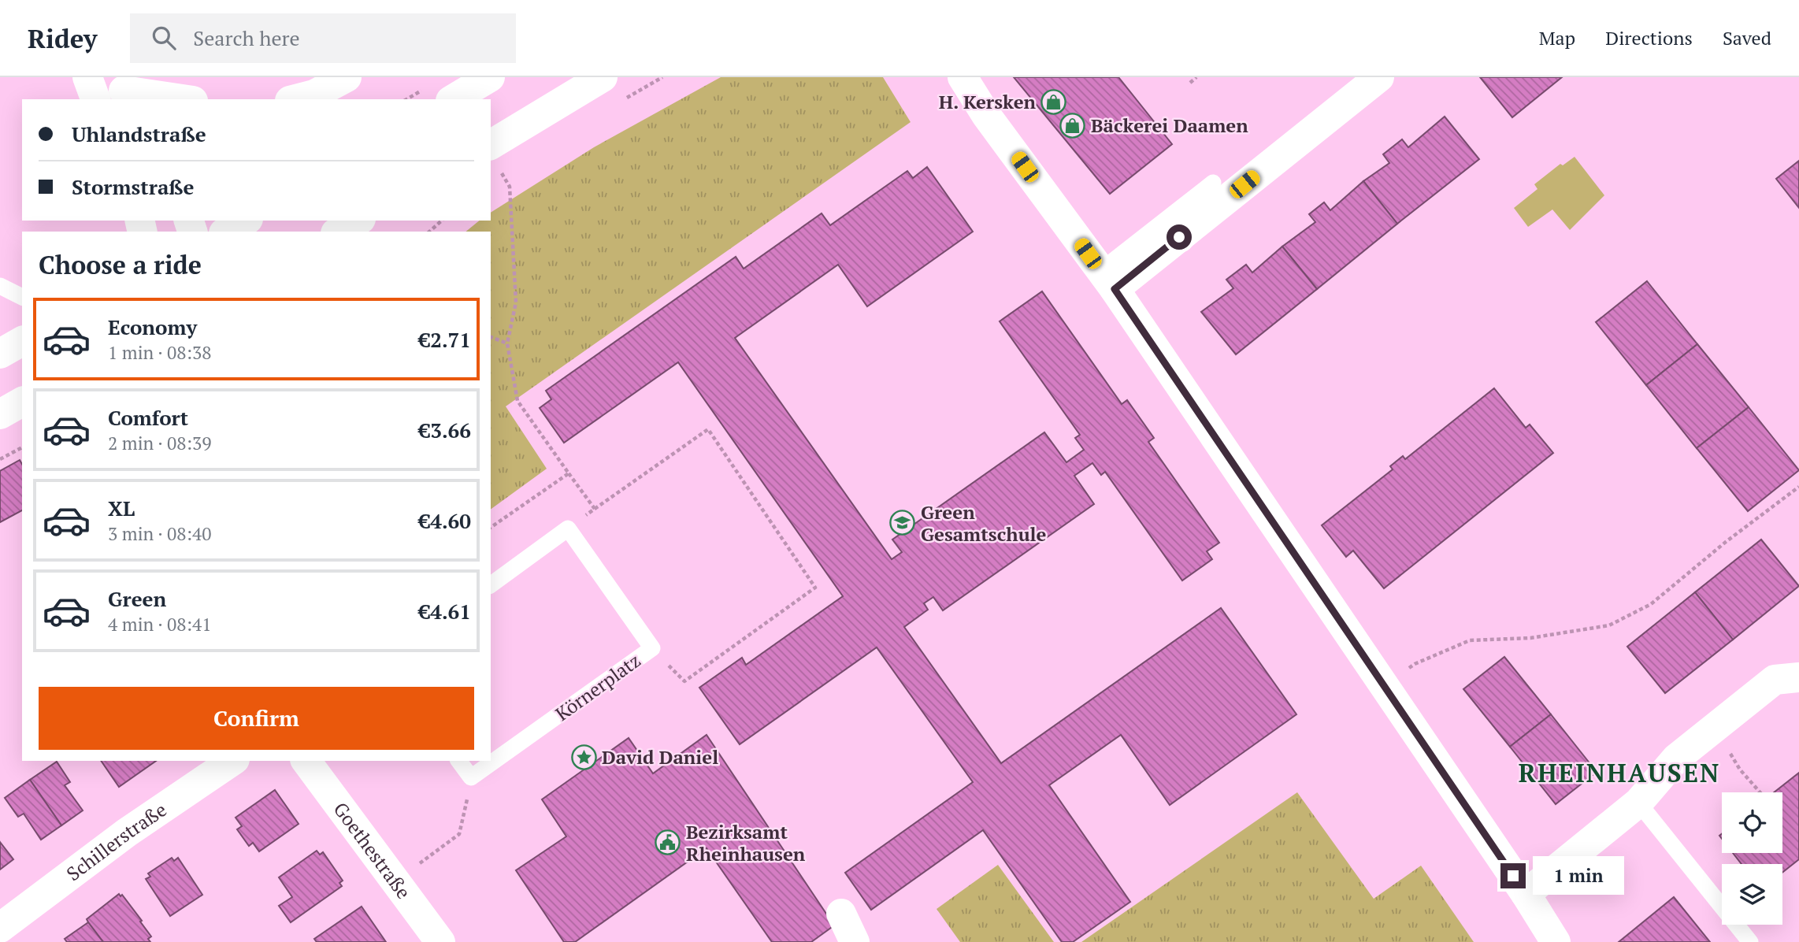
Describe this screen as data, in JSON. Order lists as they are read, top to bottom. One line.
{"streets":{"street":["Schillerstraße","Goethestraße"],"lane":["Körnerplatz"]},"districts":["RHEINHAUSEN"],"places":{"shop":["H. Kersken","Bäckerei Daamen"],"school or university":["Green Gesamtschule"],"place":["David Daniel"],"public building":["Bezirksamt Rheinhausen"]},"page":{"header":"Ridey","search":"Search here","nav":["Map","Directions","Saved"],"banner":["Uhlandstraße","Stormstraße"],"heading":"Choose a ride","list":[{"name":"Economy","note":"1 min · 08:38","value":"€2.71"},{"name":"Comfort","note":"2 min · 08:39","value":"€3.66"},{"name":"XL","note":"3 min · 08:40","value":"€4.60"},{"name":"Green","note":"4 min · 08:41","value":"€4.61"}],"buttons":"Confirm","bubble":"1 min"}}
